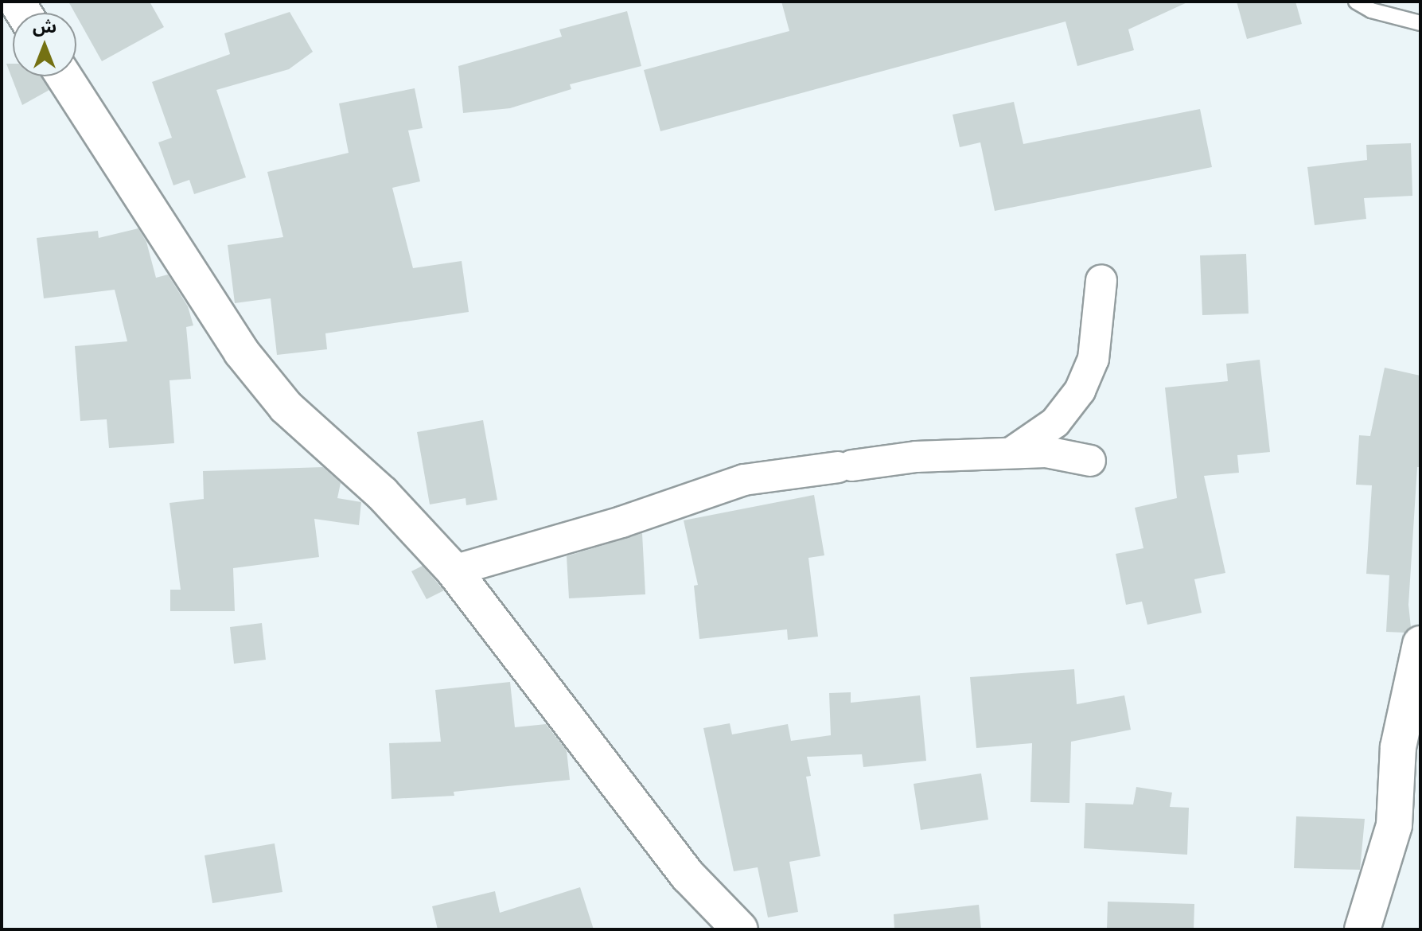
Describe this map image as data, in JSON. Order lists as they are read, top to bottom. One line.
{"north":"top"}
